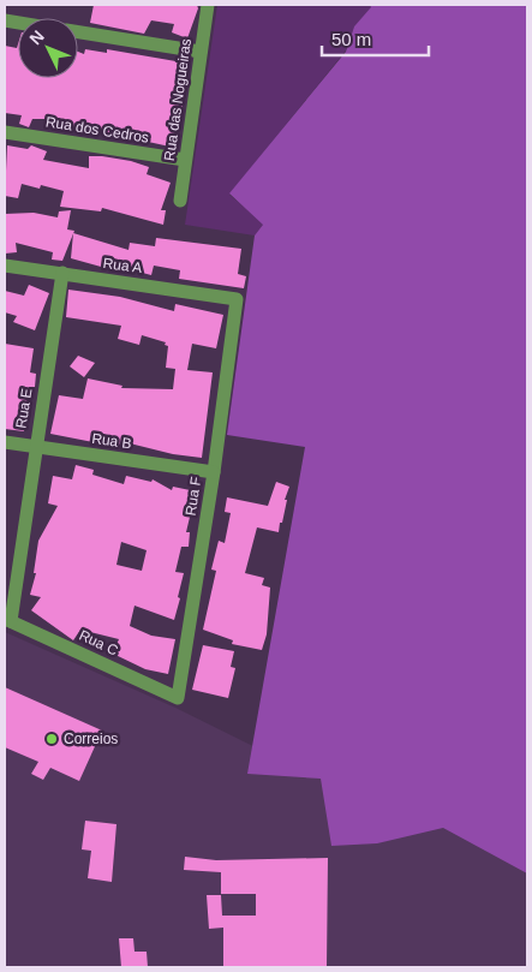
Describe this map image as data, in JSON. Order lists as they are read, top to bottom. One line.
{"streets":{"street":["Rua das Nogueiras","Rua dos Cedros","Rua A","Rua E","Rua B","Rua F","Rua C"]},"crossings":[["Rua das Nogueiras","Rua dos Cedros"],["Rua A","Rua E"],["Rua A","Rua F"],["Rua E","Rua B"],["Rua E","Rua C"],["Rua B","Rua F"],["Rua F","Rua C"]],"places":["Correios"],"scale_bar":"50 m","north":"top left"}
